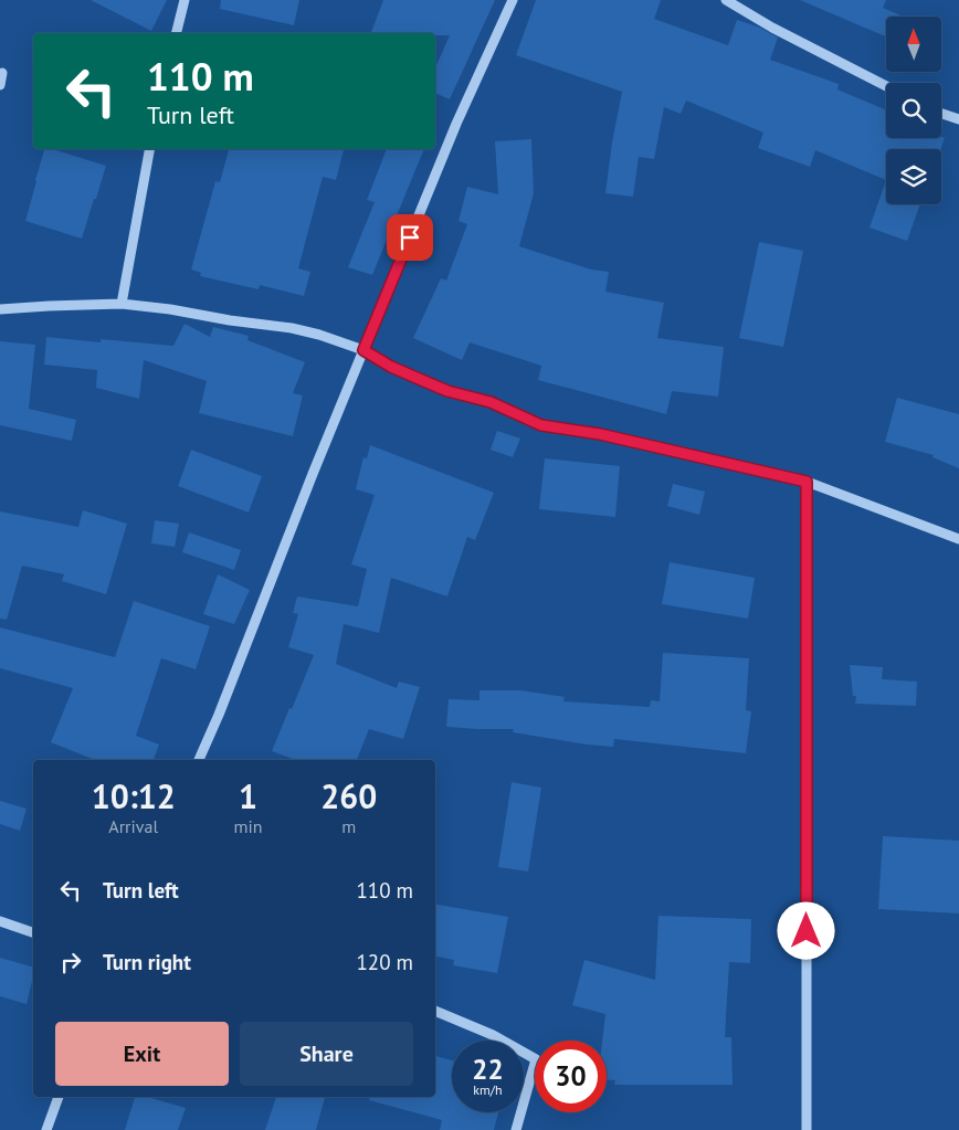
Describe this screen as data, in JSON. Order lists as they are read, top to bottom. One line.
{"north":"top","page":{"turn":["110 m","Turn left"],"eta":["10:12","Arrival","1","min","260","m"],"list":[{"name":"Turn left","value":"110 m"},{"name":"Turn right","value":"120 m"}],"buttons":["Exit","Share"],"speed":"22 km/h","limit":"30"}}
